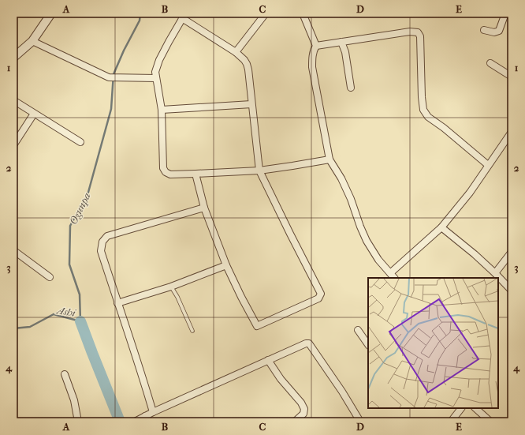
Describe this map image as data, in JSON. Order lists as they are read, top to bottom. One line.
{"water":["Ogunpa","Ashi"],"grid":{"columns":["A","B","C","D","E"],"rows":["1","2","3","4"]}}
